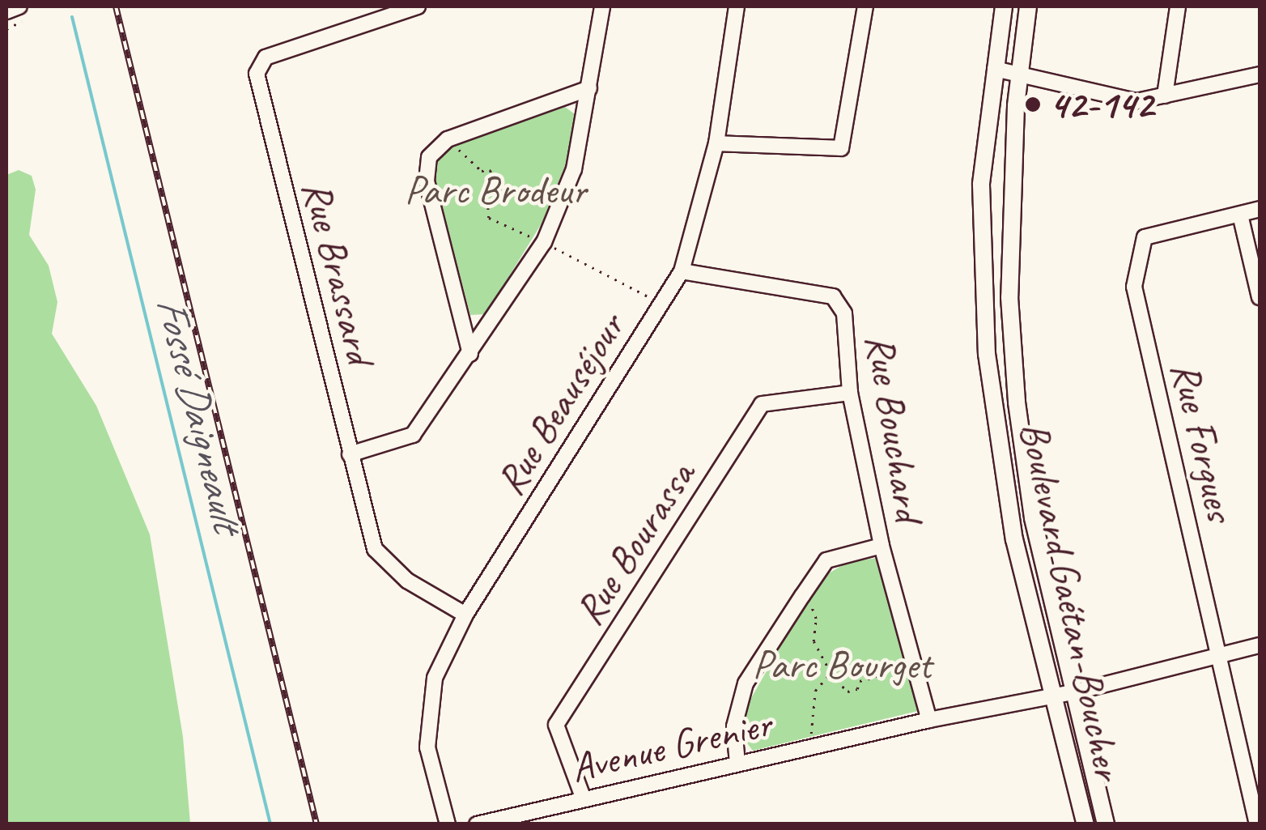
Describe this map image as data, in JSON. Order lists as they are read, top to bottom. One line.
{"streets":{"main road":["Boulevard Gaétan-Boucher"],"street":["Rue Brassard","Rue Beauséjour","Rue Bouchard","Rue Forgues","Rue Bourassa","Avenue Grenier"]},"crossings":[["Rue Brassard","Rue Beauséjour"],["Rue Beauséjour","Rue Bouchard"],["Rue Bouchard","Rue Bourassa"],["Rue Bouchard","Avenue Grenier"],["Rue Forgues","Avenue Grenier"],["Rue Bourassa","Avenue Grenier"],["Boulevard Gaétan-Boucher","Avenue Grenier"]],"water":["Fossé Daigneault"],"parks":["Parc Brodeur","Parc Bourget"],"places":["42-142"]}
